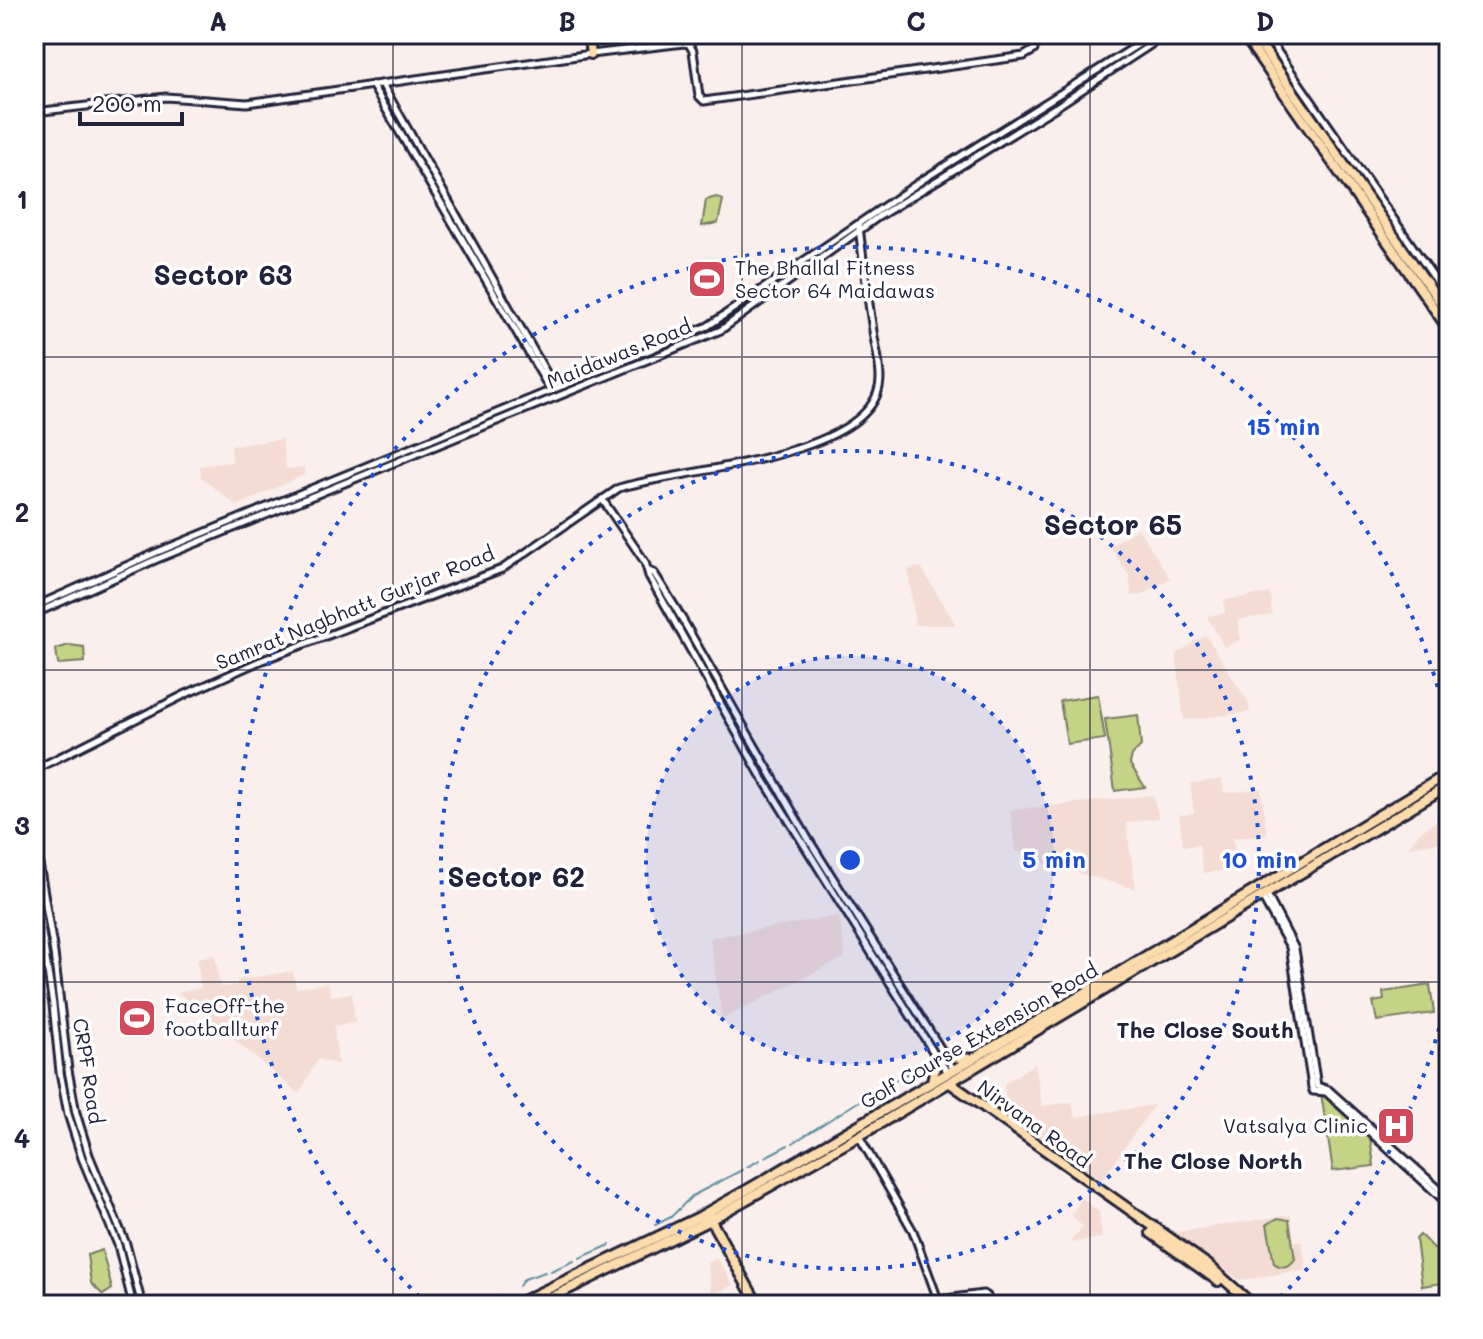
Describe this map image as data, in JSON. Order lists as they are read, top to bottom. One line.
{"streets":{"main road":["Golf Course Extension Road","Nirvana Road"],"street":["Maidawas Road","Samrat Nagbhatt Gurjar Road","CRPF Road"]},"crossings":[["Maidawas Road","Samrat Nagbhatt Gurjar Road"],["Golf Course Extension Road","Nirvana Road"]],"districts":["Sector 63","Sector 65","Sector 62","The Close South","The Close North"],"places":{"sports":["The Bhallal Fitness Sector 64 Maidawas","FaceOff-the footballturf"],"hospital":["Vatsalya Clinic"]},"scale_bar":"200 m","grid":{"columns":["A","B","C","D"],"rows":["1","2","3","4"]},"rings":["15 min","5 min","10 min"]}
